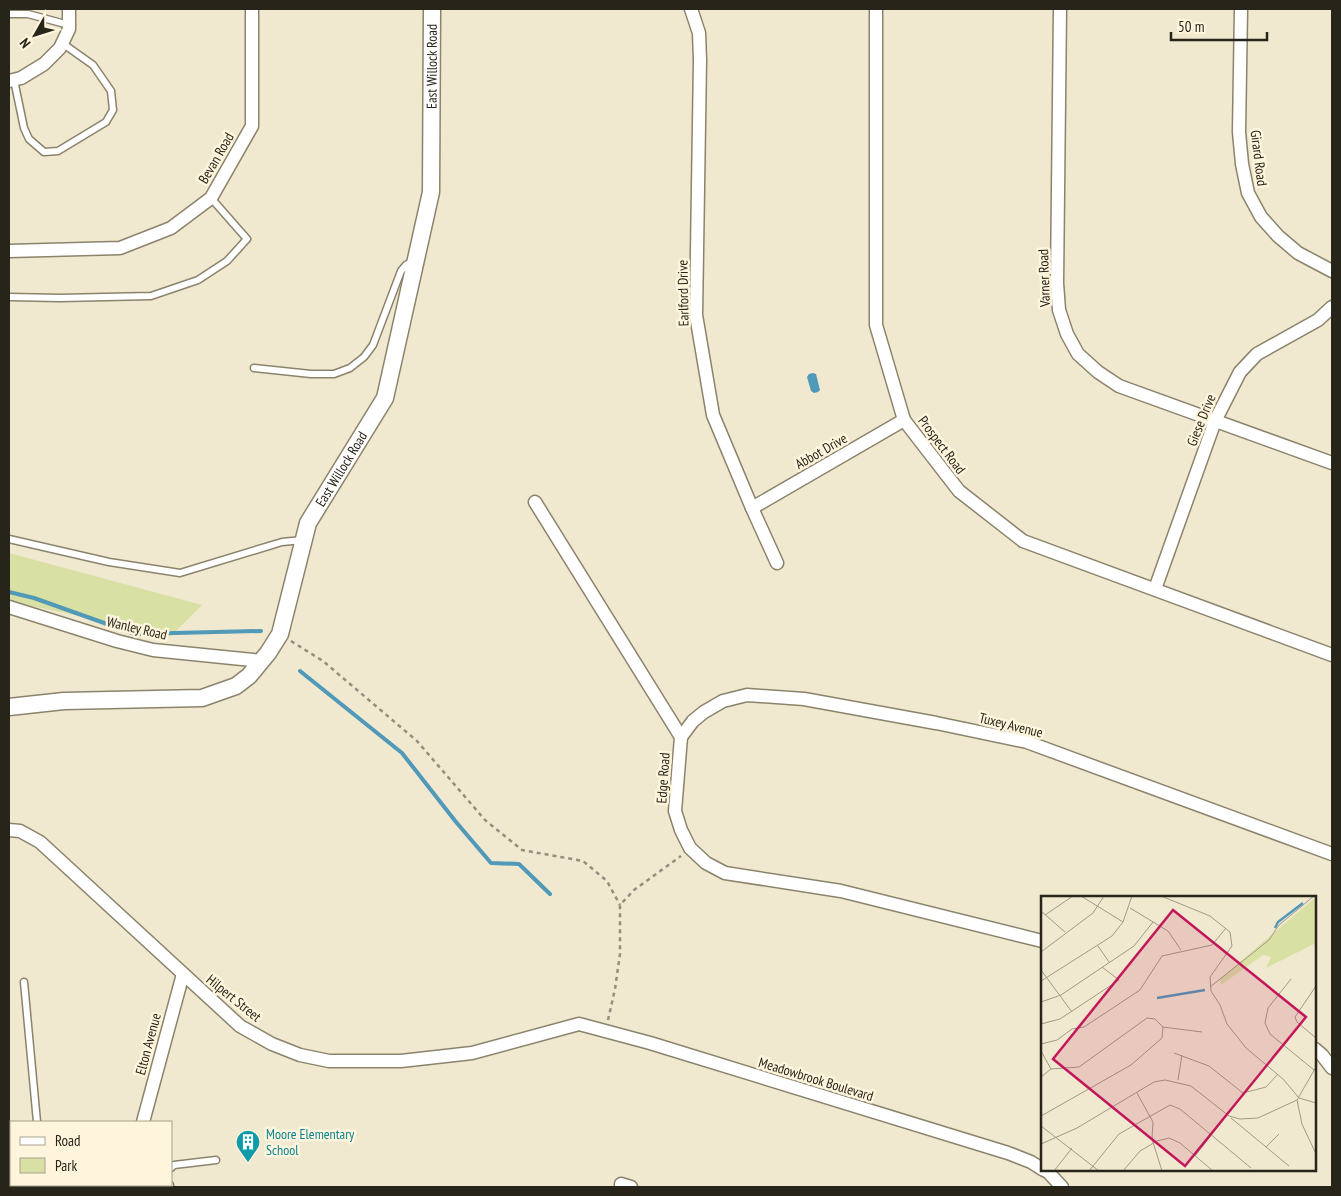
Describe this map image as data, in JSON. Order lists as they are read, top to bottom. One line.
{"streets":{"street":["East Willock Road","Bevan Road","Girard Road","Varner Road","Earlford Drive","Giese Drive","Prospect Road","Abbot Drive","Wanley Road","Tuxey Avenue","Edge Road","Hilpert Street","Elton Avenue","Meadowbrook Boulevard"]},"crossings":[["East Willock Road","Wanley Road"],["Varner Road","Giese Drive"],["Earlford Drive","Abbot Drive"],["Giese Drive","Prospect Road"],["Prospect Road","Abbot Drive"],["Tuxey Avenue","Edge Road"],["Hilpert Street","Elton Avenue"],["Hilpert Street","Meadowbrook Boulevard"]],"places":{"building":["Moore Elementary School"]},"legend":["Road","Park"],"scale_bar":"50 m","north":"bottom left"}
